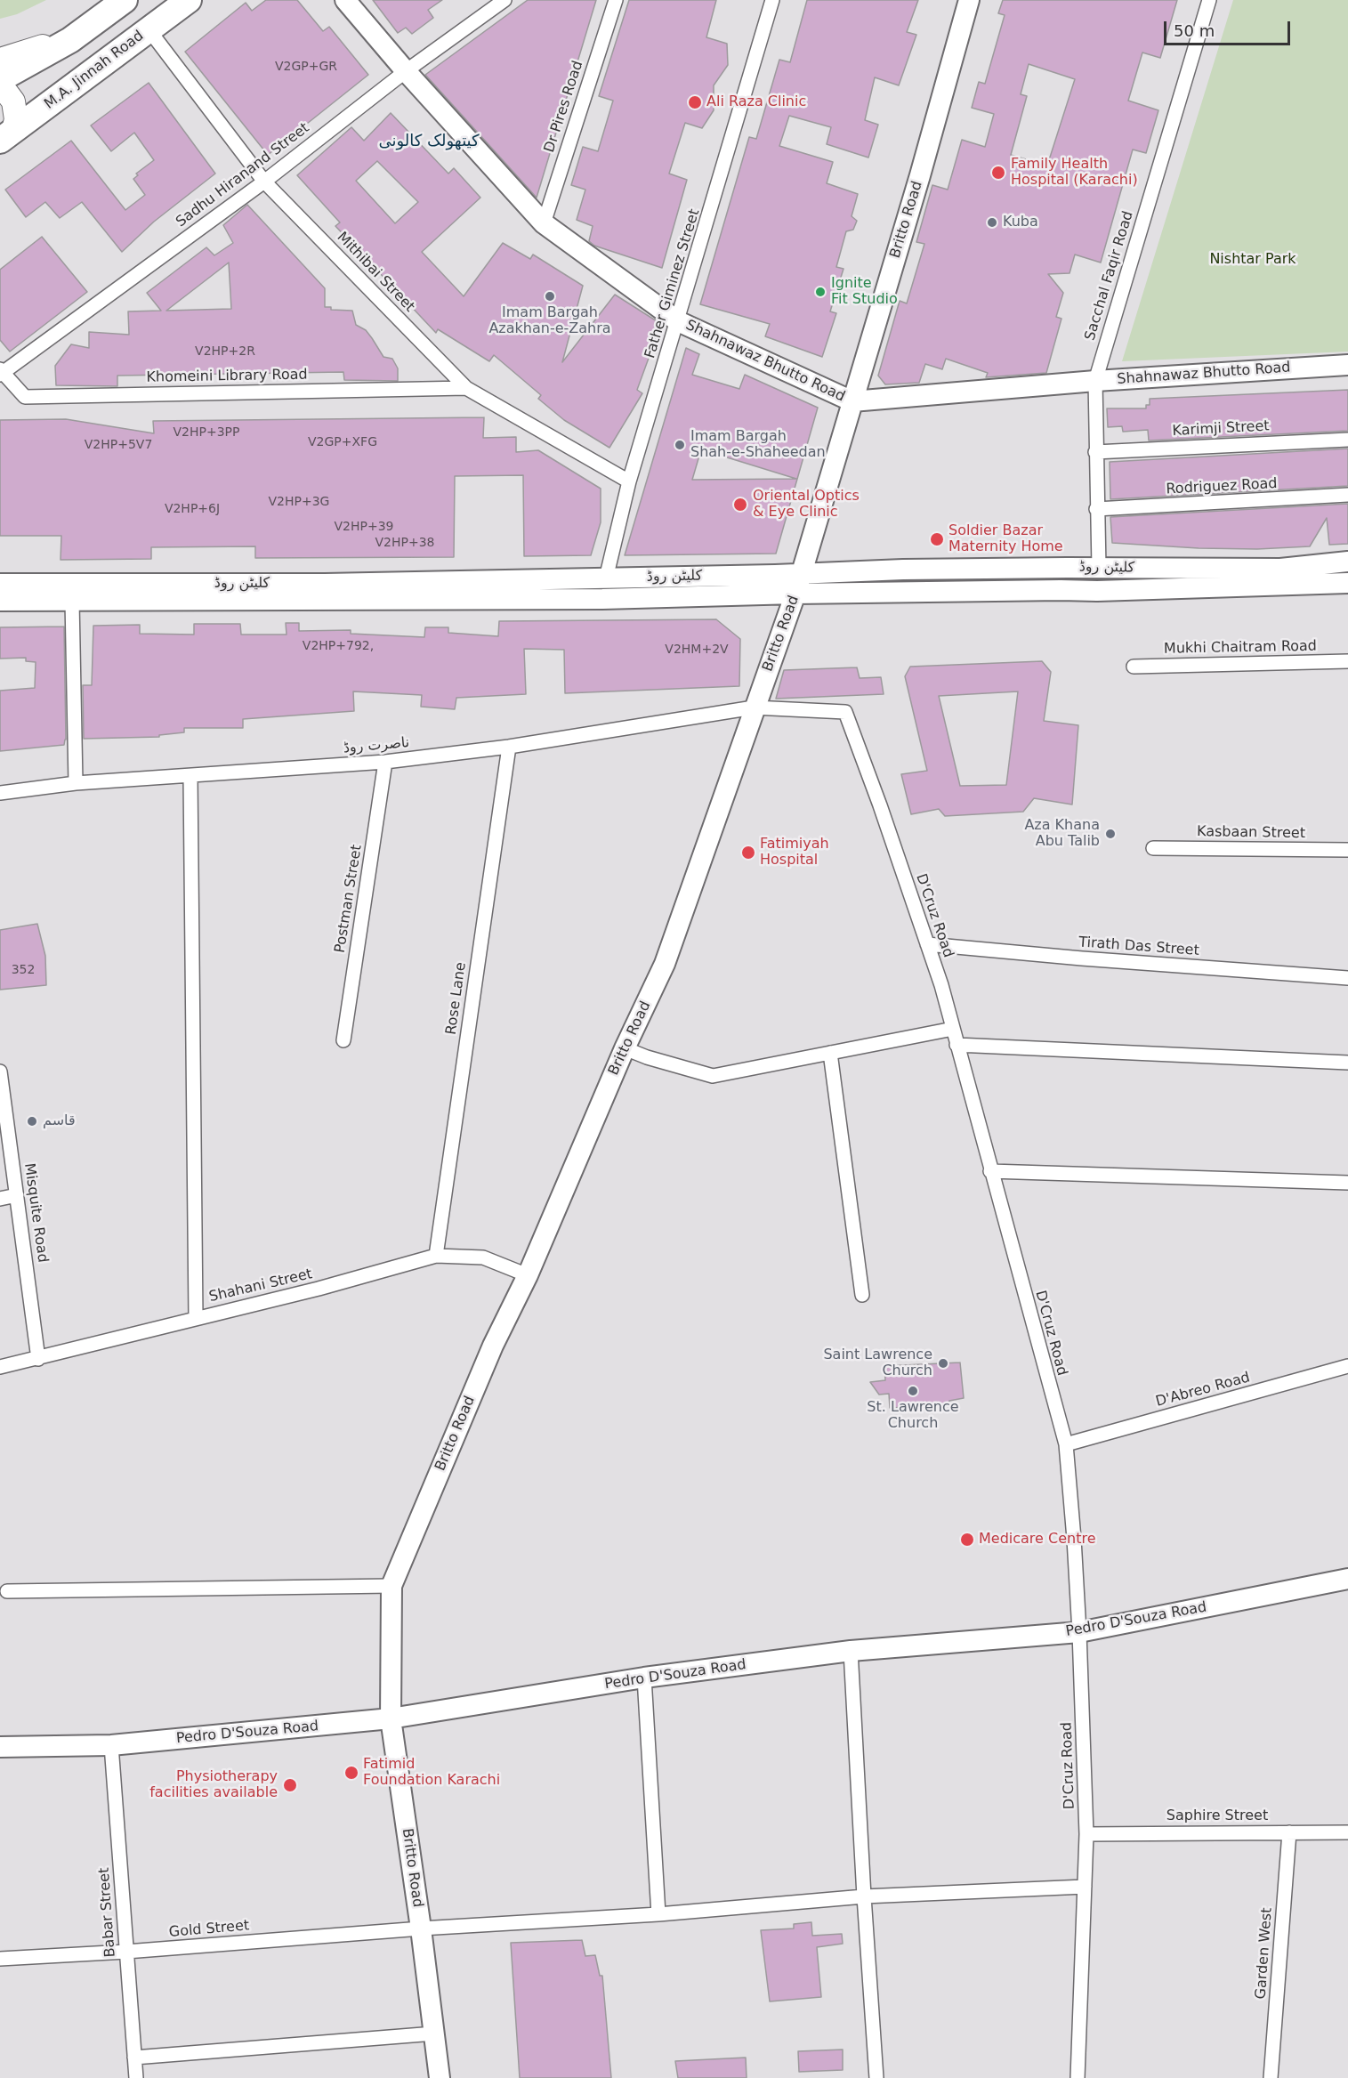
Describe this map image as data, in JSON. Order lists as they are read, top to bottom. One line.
{"streets":{"highway":["M.A. Jinnah Road"],"street":["Dr Pires Road","Sadhu Hiranand Street","Britto Road","Mithibai Street","Sacchal Faqir Road","Father Giminez Street","Shahnawaz Bhutto Road","Khomeini Library Road","Karimji Street","Rodriguez Road","کلیٹن روڈ","Mukhi Chaitram Road","ناصرت روڈ","Kasbaan Street","Postman Street","D'Cruz Road","Tirath Das Street","Rose Lane","Misquite Road","Shahani Street","D'Abreo Road","Pedro D'Souza Road","Saphire Street","Babar Street","Gold Street","Garden West"]},"crossings":[["M.A. Jinnah Road","Mithibai Street"],["Dr Pires Road","Shahnawaz Bhutto Road"],["Sadhu Hiranand Street","Mithibai Street"],["Sadhu Hiranand Street","Shahnawaz Bhutto Road"],["Sadhu Hiranand Street","Khomeini Library Road"],["Britto Road","Shahnawaz Bhutto Road"],["Britto Road","کلیٹن روڈ"],["Britto Road","ناصرت روڈ"],["Britto Road","D'Cruz Road"],["Britto Road","Shahani Street"],["Britto Road","Pedro D'Souza Road"],["Britto Road","Gold Street"],["Mithibai Street","Father Giminez Street"],["Mithibai Street","Khomeini Library Road"],["Sacchal Faqir Road","Shahnawaz Bhutto Road"],["Sacchal Faqir Road","Karimji Street"],["Sacchal Faqir Road","Rodriguez Road"],["Sacchal Faqir Road","کلیٹن روڈ"],["Father Giminez Street","Shahnawaz Bhutto Road"],["Father Giminez Street","کلیٹن روڈ"],["ناصرت روڈ","Postman Street"],["ناصرت روڈ","D'Cruz Road"],["ناصرت روڈ","Rose Lane"],["D'Cruz Road","Tirath Das Street"],["D'Cruz Road","D'Abreo Road"],["D'Cruz Road","Pedro D'Souza Road"],["D'Cruz Road","Saphire Street"],["D'Cruz Road","Gold Street"],["Rose Lane","Shahani Street"],["Misquite Road","Shahani Street"],["Pedro D'Souza Road","Babar Street"],["Saphire Street","Garden West"],["Babar Street","Gold Street"]],"districts":["کیتھولک کالونی"],"parks":["Nishtar Park"],"places":["Ali Raza Clinic","Family Health Hospital (Karachi)","Kuba","Ignite Fit Studio","Imam Bargah Azakhan-e-Zahra","Imam Bargah Shah-e-Shaheedan","Oriental Optics & Eye Clinic","Soldier Bazar Maternity Home","Aza Khana Abu Talib","Fatimiyah Hospital","قاسم","Saint Lawrence Church","St. Lawrence Church","Medicare Centre","Fatimid Foundation Karachi","Physiotherapy facilities available"],"house_numbers":["V2GP+GR","V2HP+2R","V2HP+3PP","V2GP+XFG","V2HP+5V7","V2HP+3G","V2HP+6J","V2HP+39","V2HP+38","V2HP+792,","V2HM+2V","352"],"scale_bar":"50 m"}
